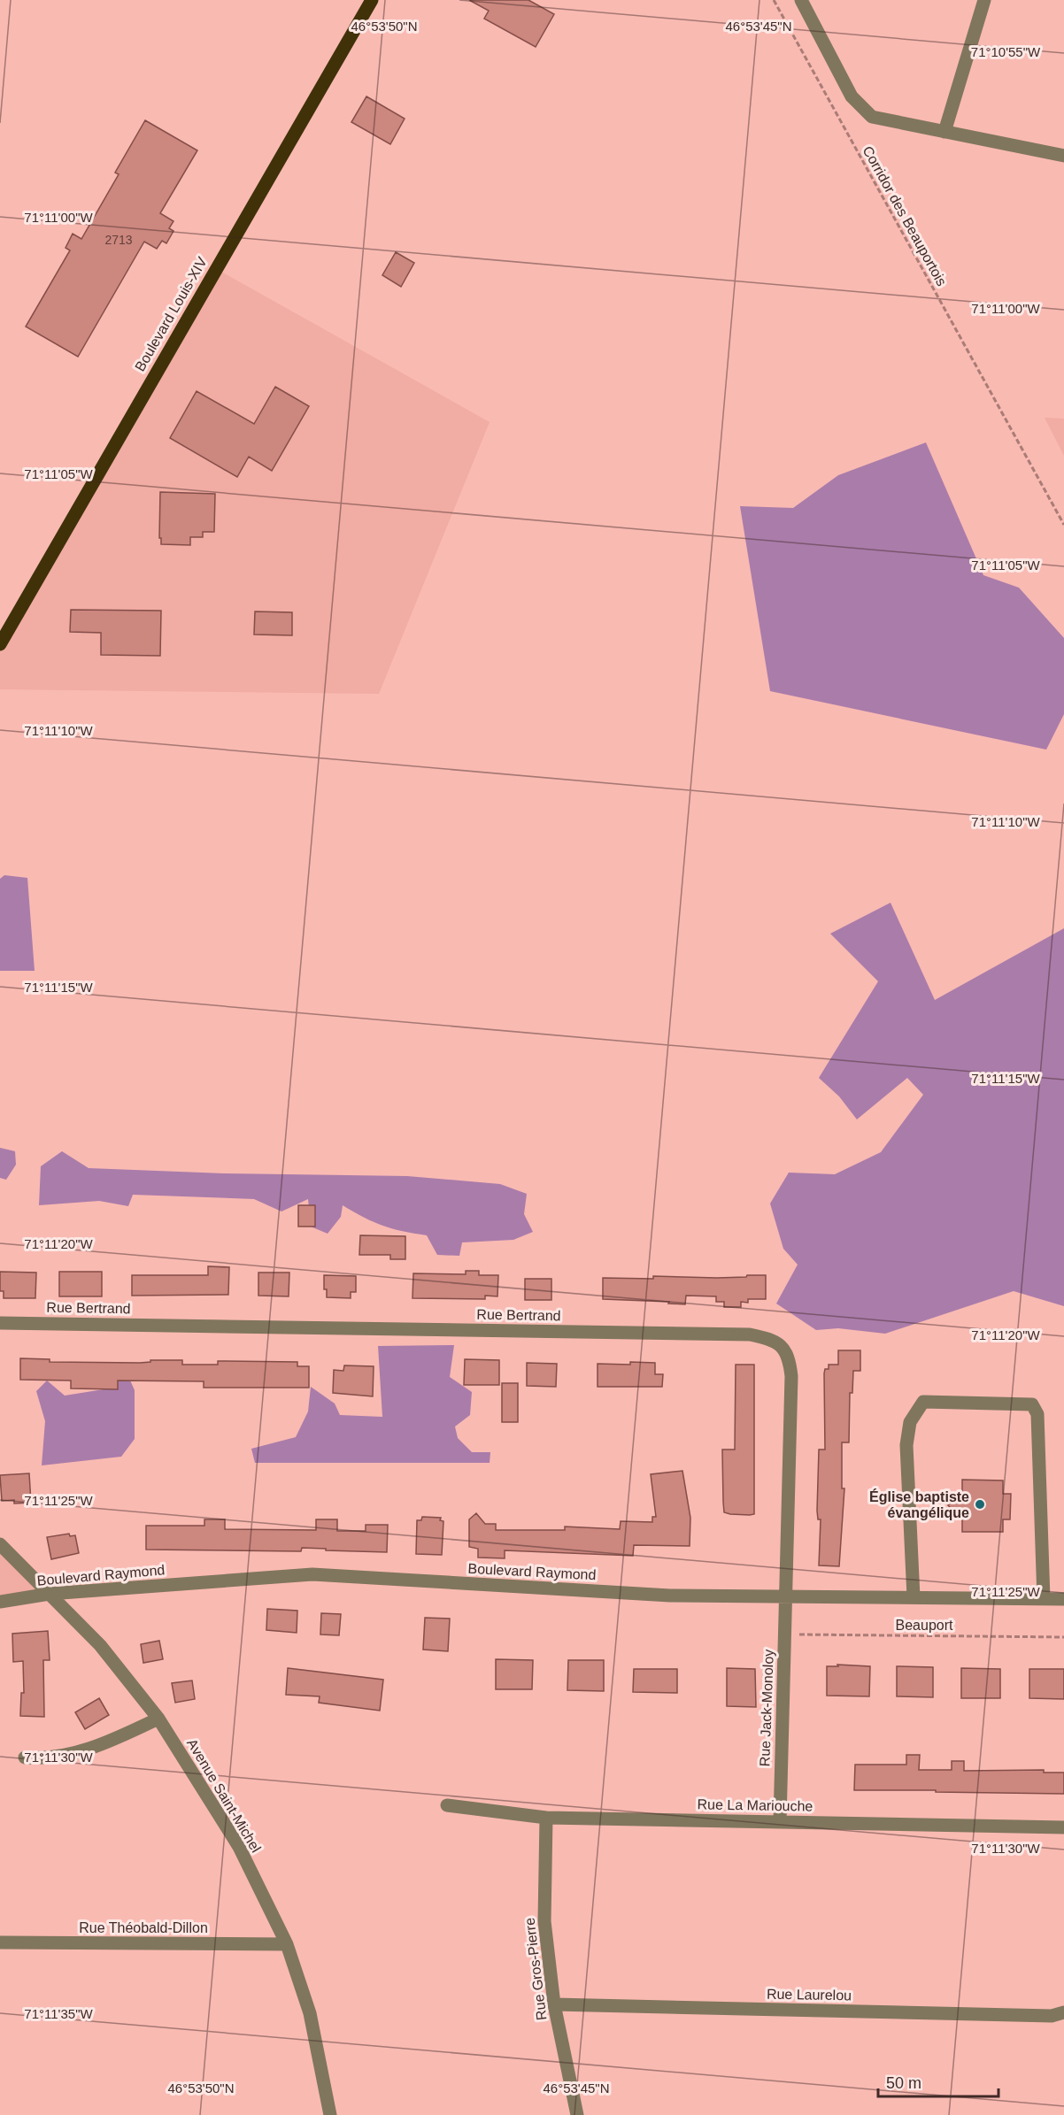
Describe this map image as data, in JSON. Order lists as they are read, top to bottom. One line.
{"streets":{"main road":["Boulevard Louis-XIV"],"street":["Rue Bertrand","Boulevard Raymond","Rue Jack-Monoloy","Avenue Saint-Michel","Rue La Mariouche","Rue Théobald-Dillon","Rue Gros-Pierre","Rue Laurelou"],"path":["Corridor des Beauportois","Beauport"]},"crossings":[["Rue Bertrand","Boulevard Raymond"],["Rue Bertrand","Rue Jack-Monoloy"],["Boulevard Raymond","Rue Jack-Monoloy"],["Boulevard Raymond","Avenue Saint-Michel"],["Beauport","Rue Jack-Monoloy"],["Rue Jack-Monoloy","Rue La Mariouche"],["Avenue Saint-Michel","Rue Théobald-Dillon"],["Rue La Mariouche","Rue Gros-Pierre"],["Rue Gros-Pierre","Rue Laurelou"]],"places":["Église baptiste évangélique"],"house_numbers":["2713"],"scale_bar":"50 m","coordinates":["46°53'50\"N","46°53'45\"N","71°10'55\"W","71°11'00\"W","71°11'05\"W","71°11'10\"W","71°11'15\"W","71°11'20\"W","71°11'25\"W","71°11'30\"W","71°11'35\"W"]}
